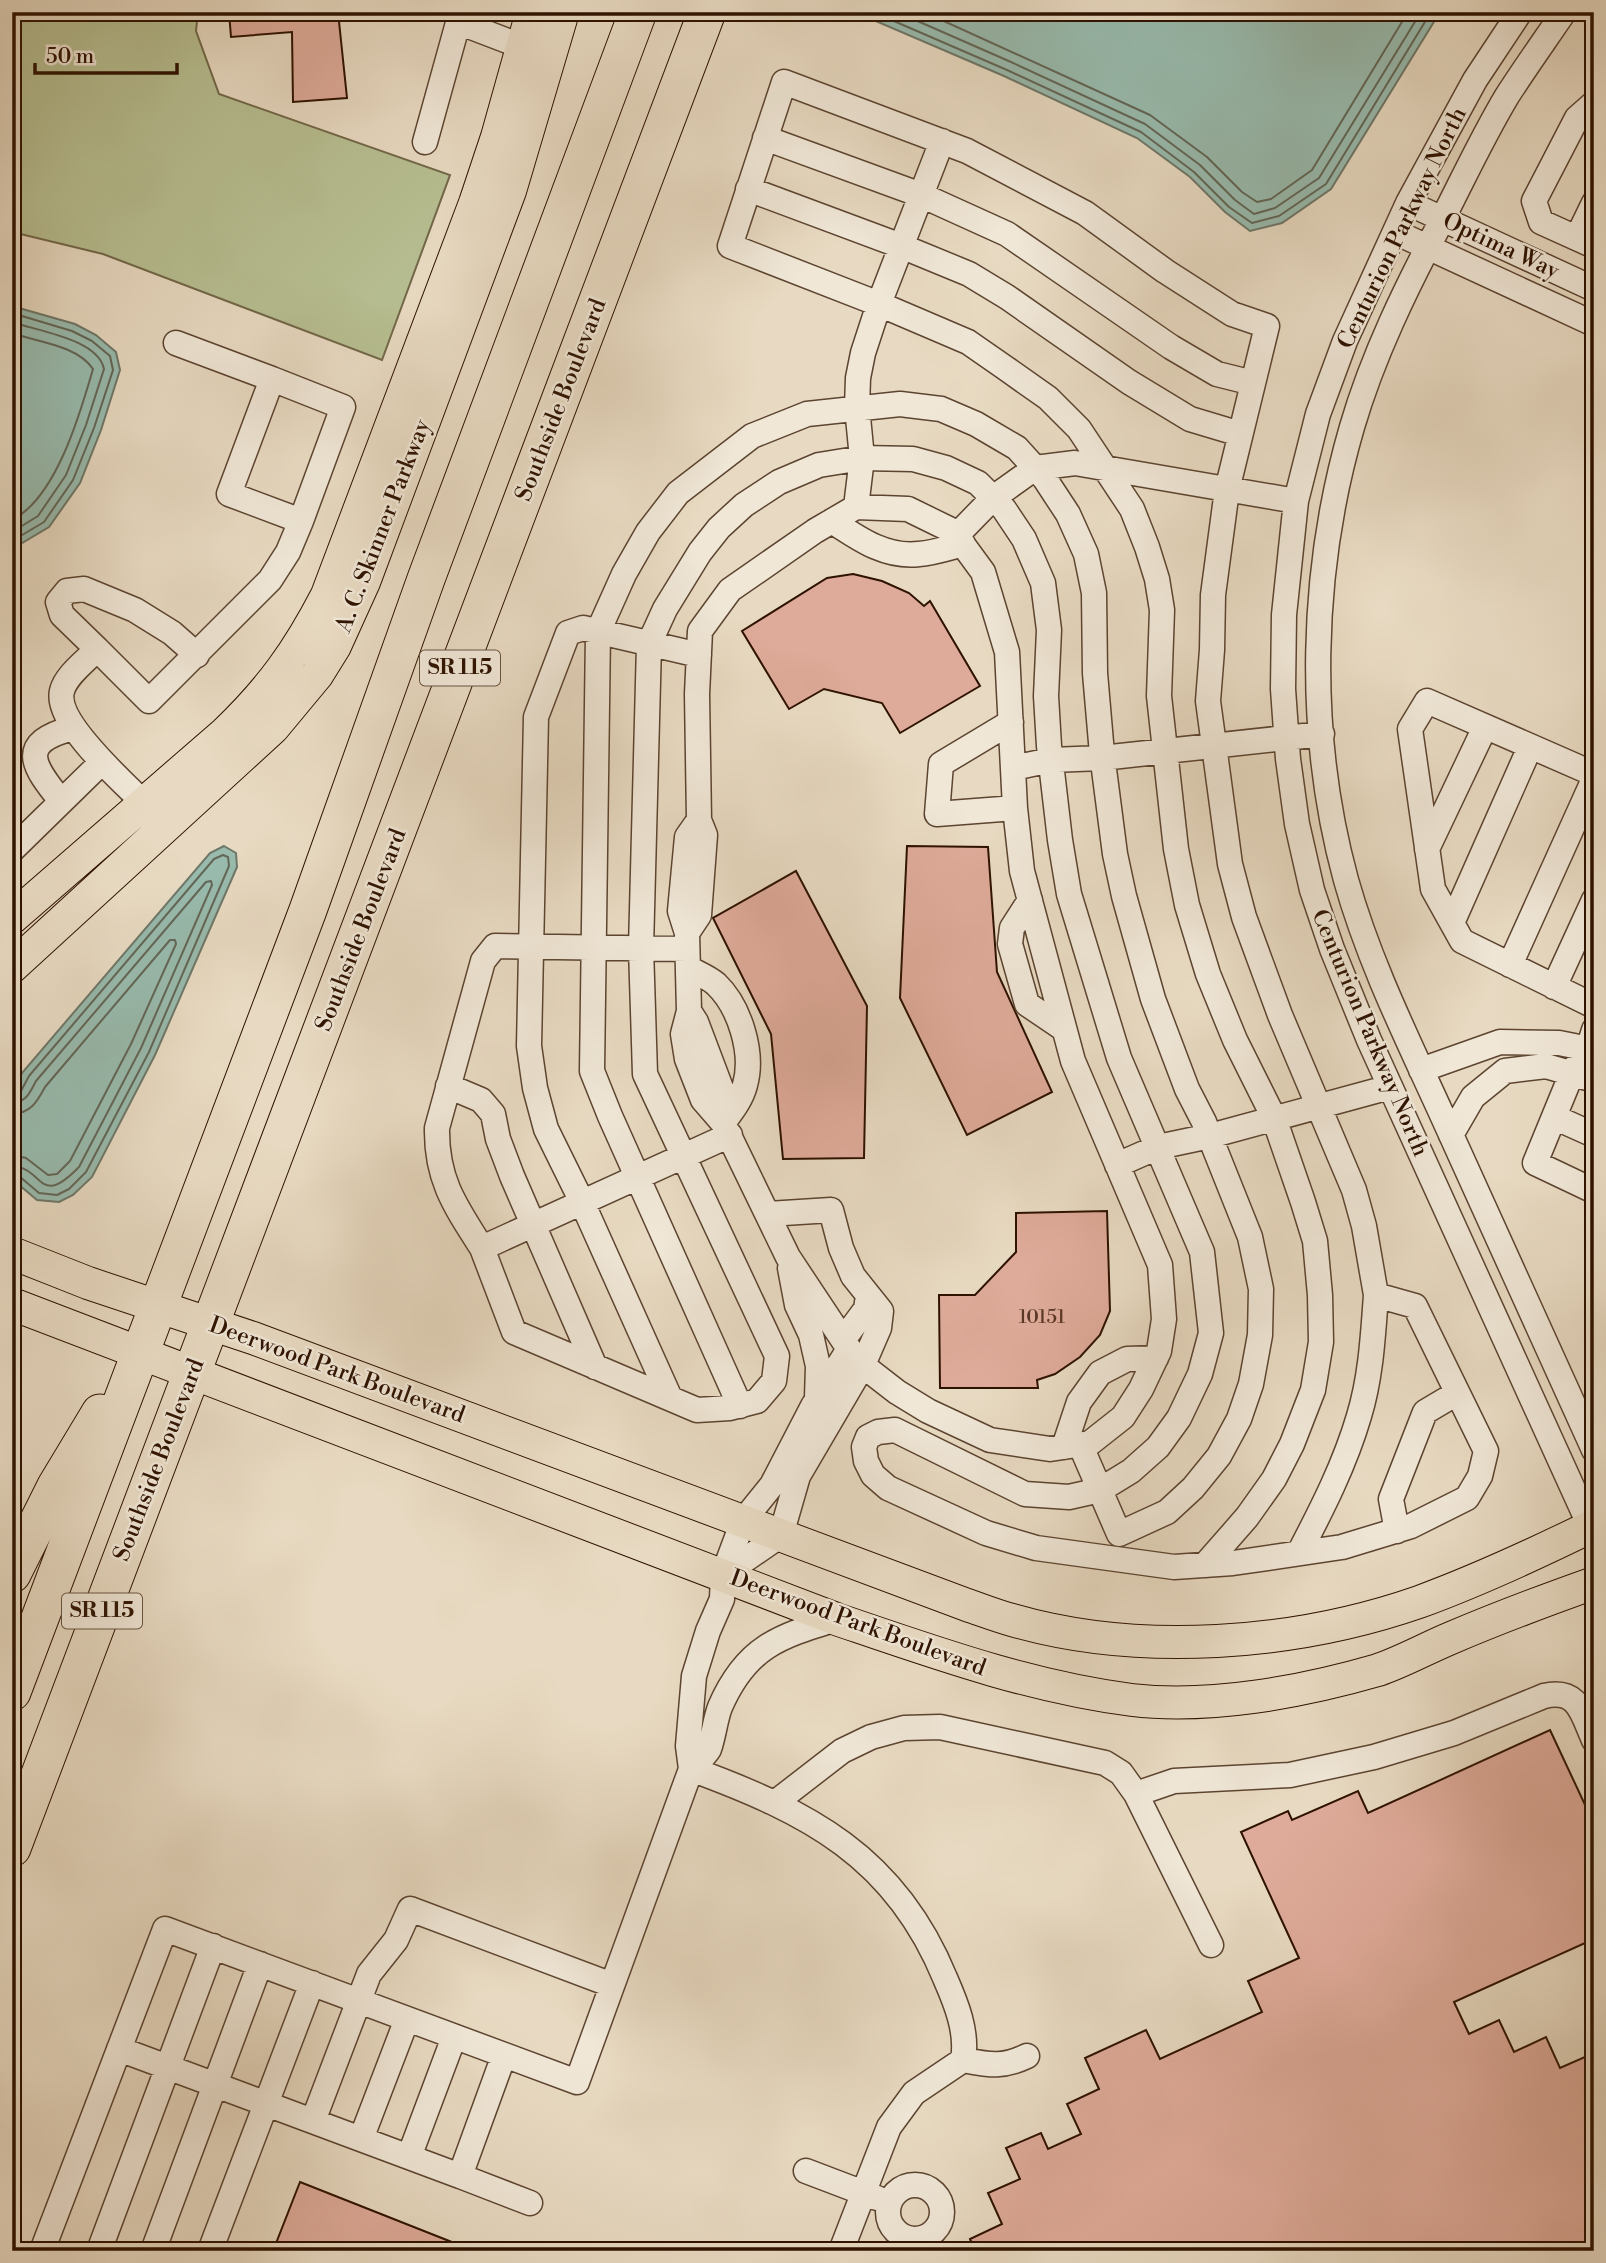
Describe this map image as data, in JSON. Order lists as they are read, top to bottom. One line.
{"streets":{"highway":["Southside Boulevard","SR 115"],"main road":["A. C. Skinner Parkway","Deerwood Park Boulevard"],"street":["Centurion Parkway North","Optima Way"]},"crossings":[["Centurion Parkway North","Optima Way"],["Centurion Parkway North","Deerwood Park Boulevard"],["Southside Boulevard","Deerwood Park Boulevard"],["SR 115","Deerwood Park Boulevard"]],"house_numbers":["10151"],"scale_bar":"50 m"}
